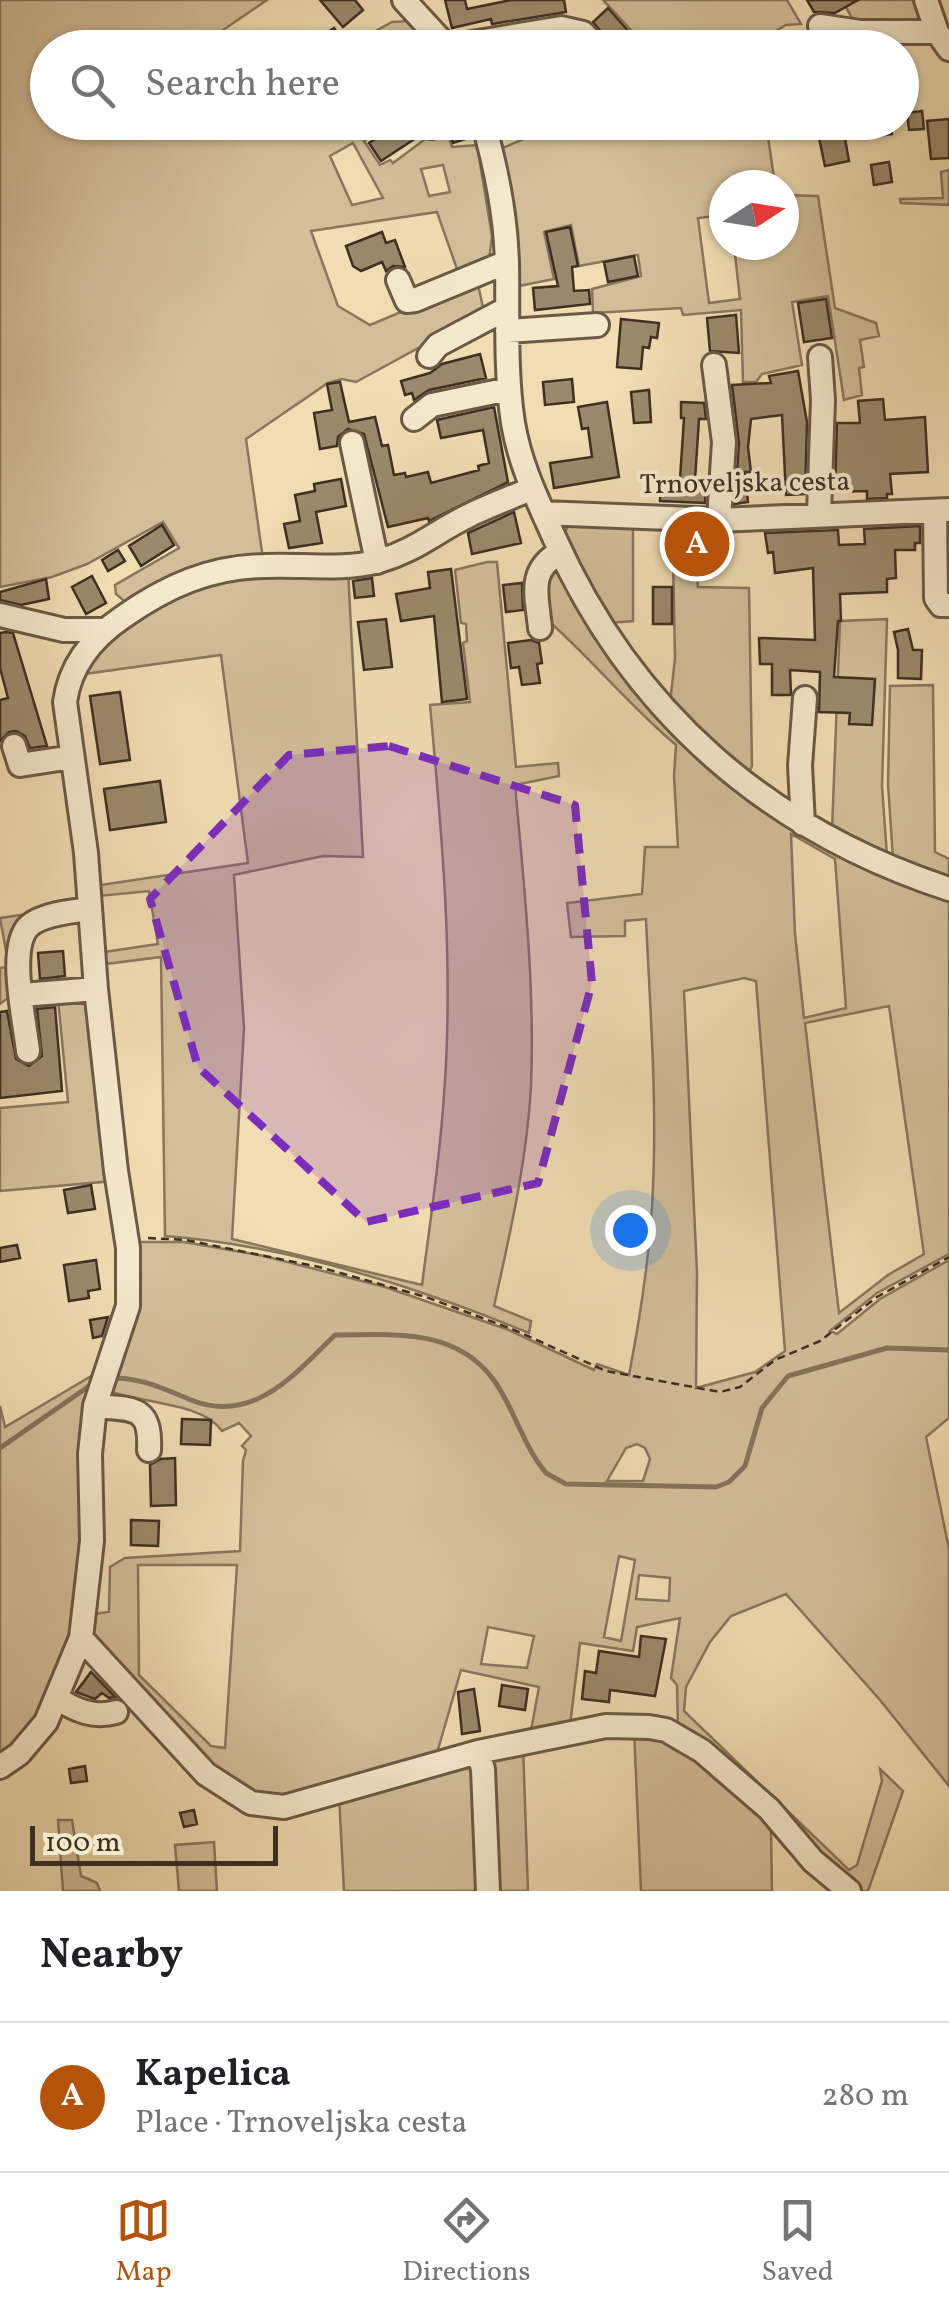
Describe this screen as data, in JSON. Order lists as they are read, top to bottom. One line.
{"streets":{"street":["Trnoveljska cesta"]},"scale_bar":"100 m","north":"right","page":{"search":"Search here","pins":"A","scale":"100 m","heading":"Nearby","list":[{"mark":"A","name":"Kapelica","note":"Place · Trnoveljska cesta","value":"280 m"}],"nav":["Map","Directions","Saved"]}}
